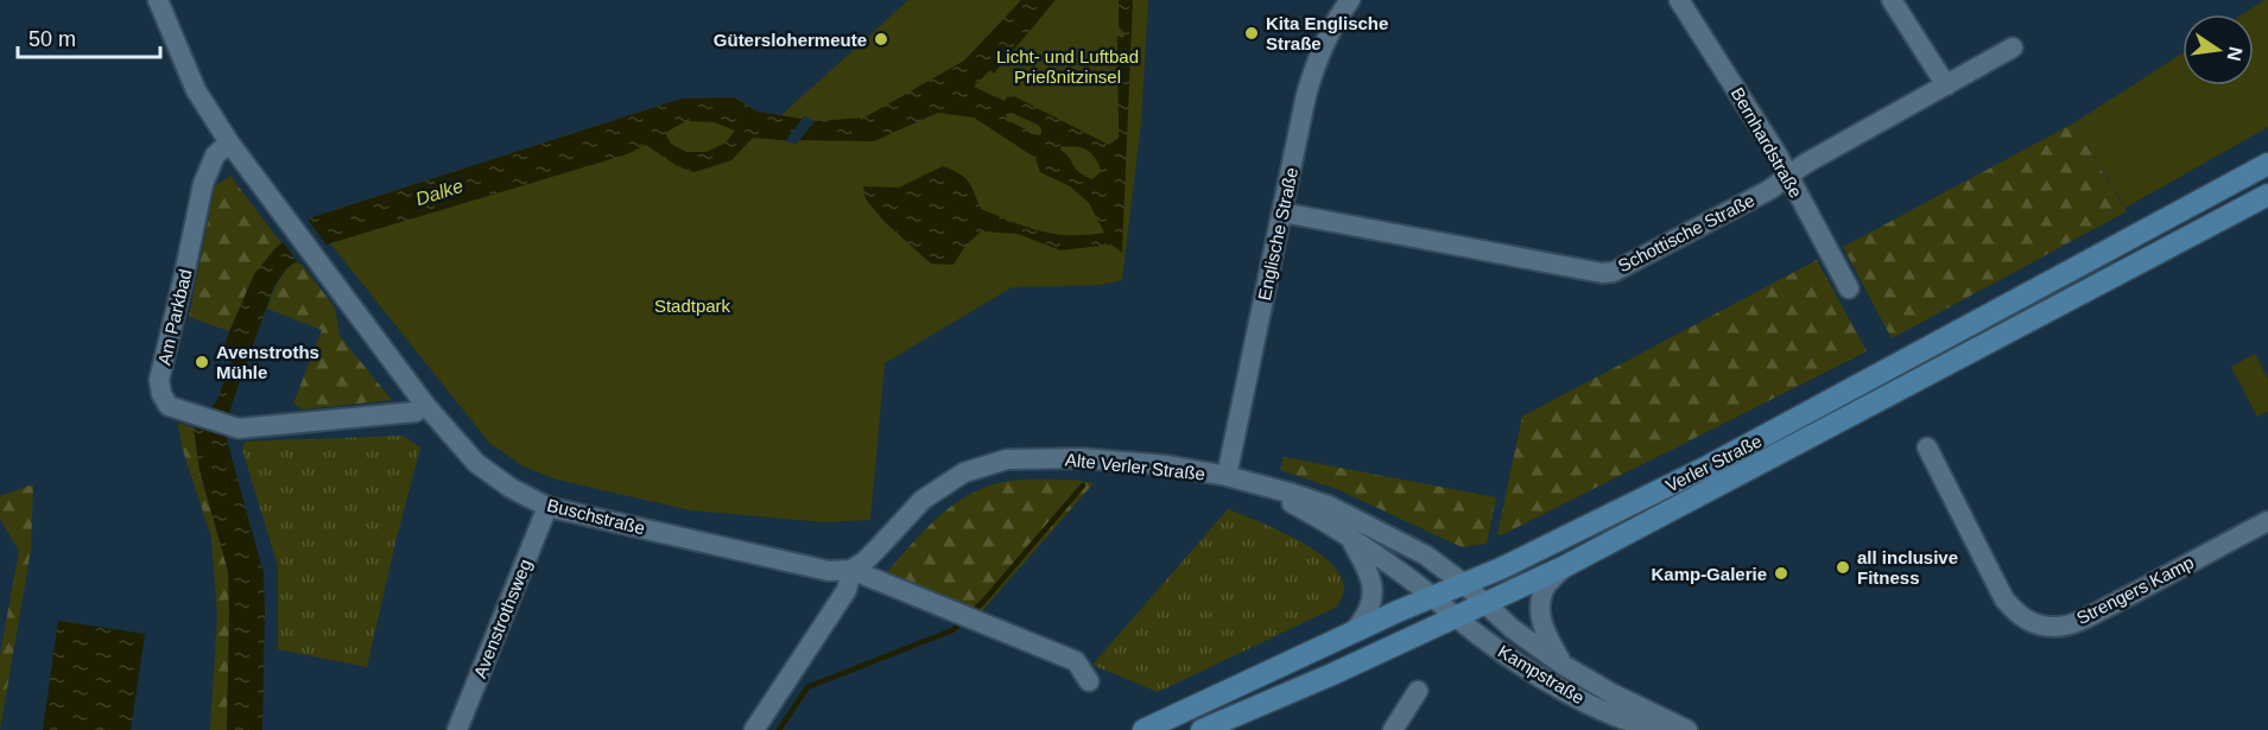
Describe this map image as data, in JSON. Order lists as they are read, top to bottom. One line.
{"streets":{"main road":["Verler Straße"],"street":["Bernhardstraße","Schottische Straße","Englische Straße","Am Parkbad","Alte Verler Straße","Buschstraße","Strengers Kamp","Avenstrothsweg","Kampstraße"]},"crossings":[["Bernhardstraße","Schottische Straße"],["Schottische Straße","Englische Straße"],["Englische Straße","Alte Verler Straße"],["Am Parkbad","Buschstraße"],["Verler Straße","Alte Verler Straße"],["Verler Straße","Kampstraße"],["Alte Verler Straße","Buschstraße"],["Alte Verler Straße","Kampstraße"],["Buschstraße","Avenstrothsweg"]],"water":["Dalke"],"parks":["Licht- und Luftbad Prießnitzinsel","Stadtpark"],"places":["Kita Englische Straße","Güterslohermeute","Avenstroths Mühle","all inclusive Fitness","Kamp-Galerie"],"scale_bar":"50 m","north":"right"}
